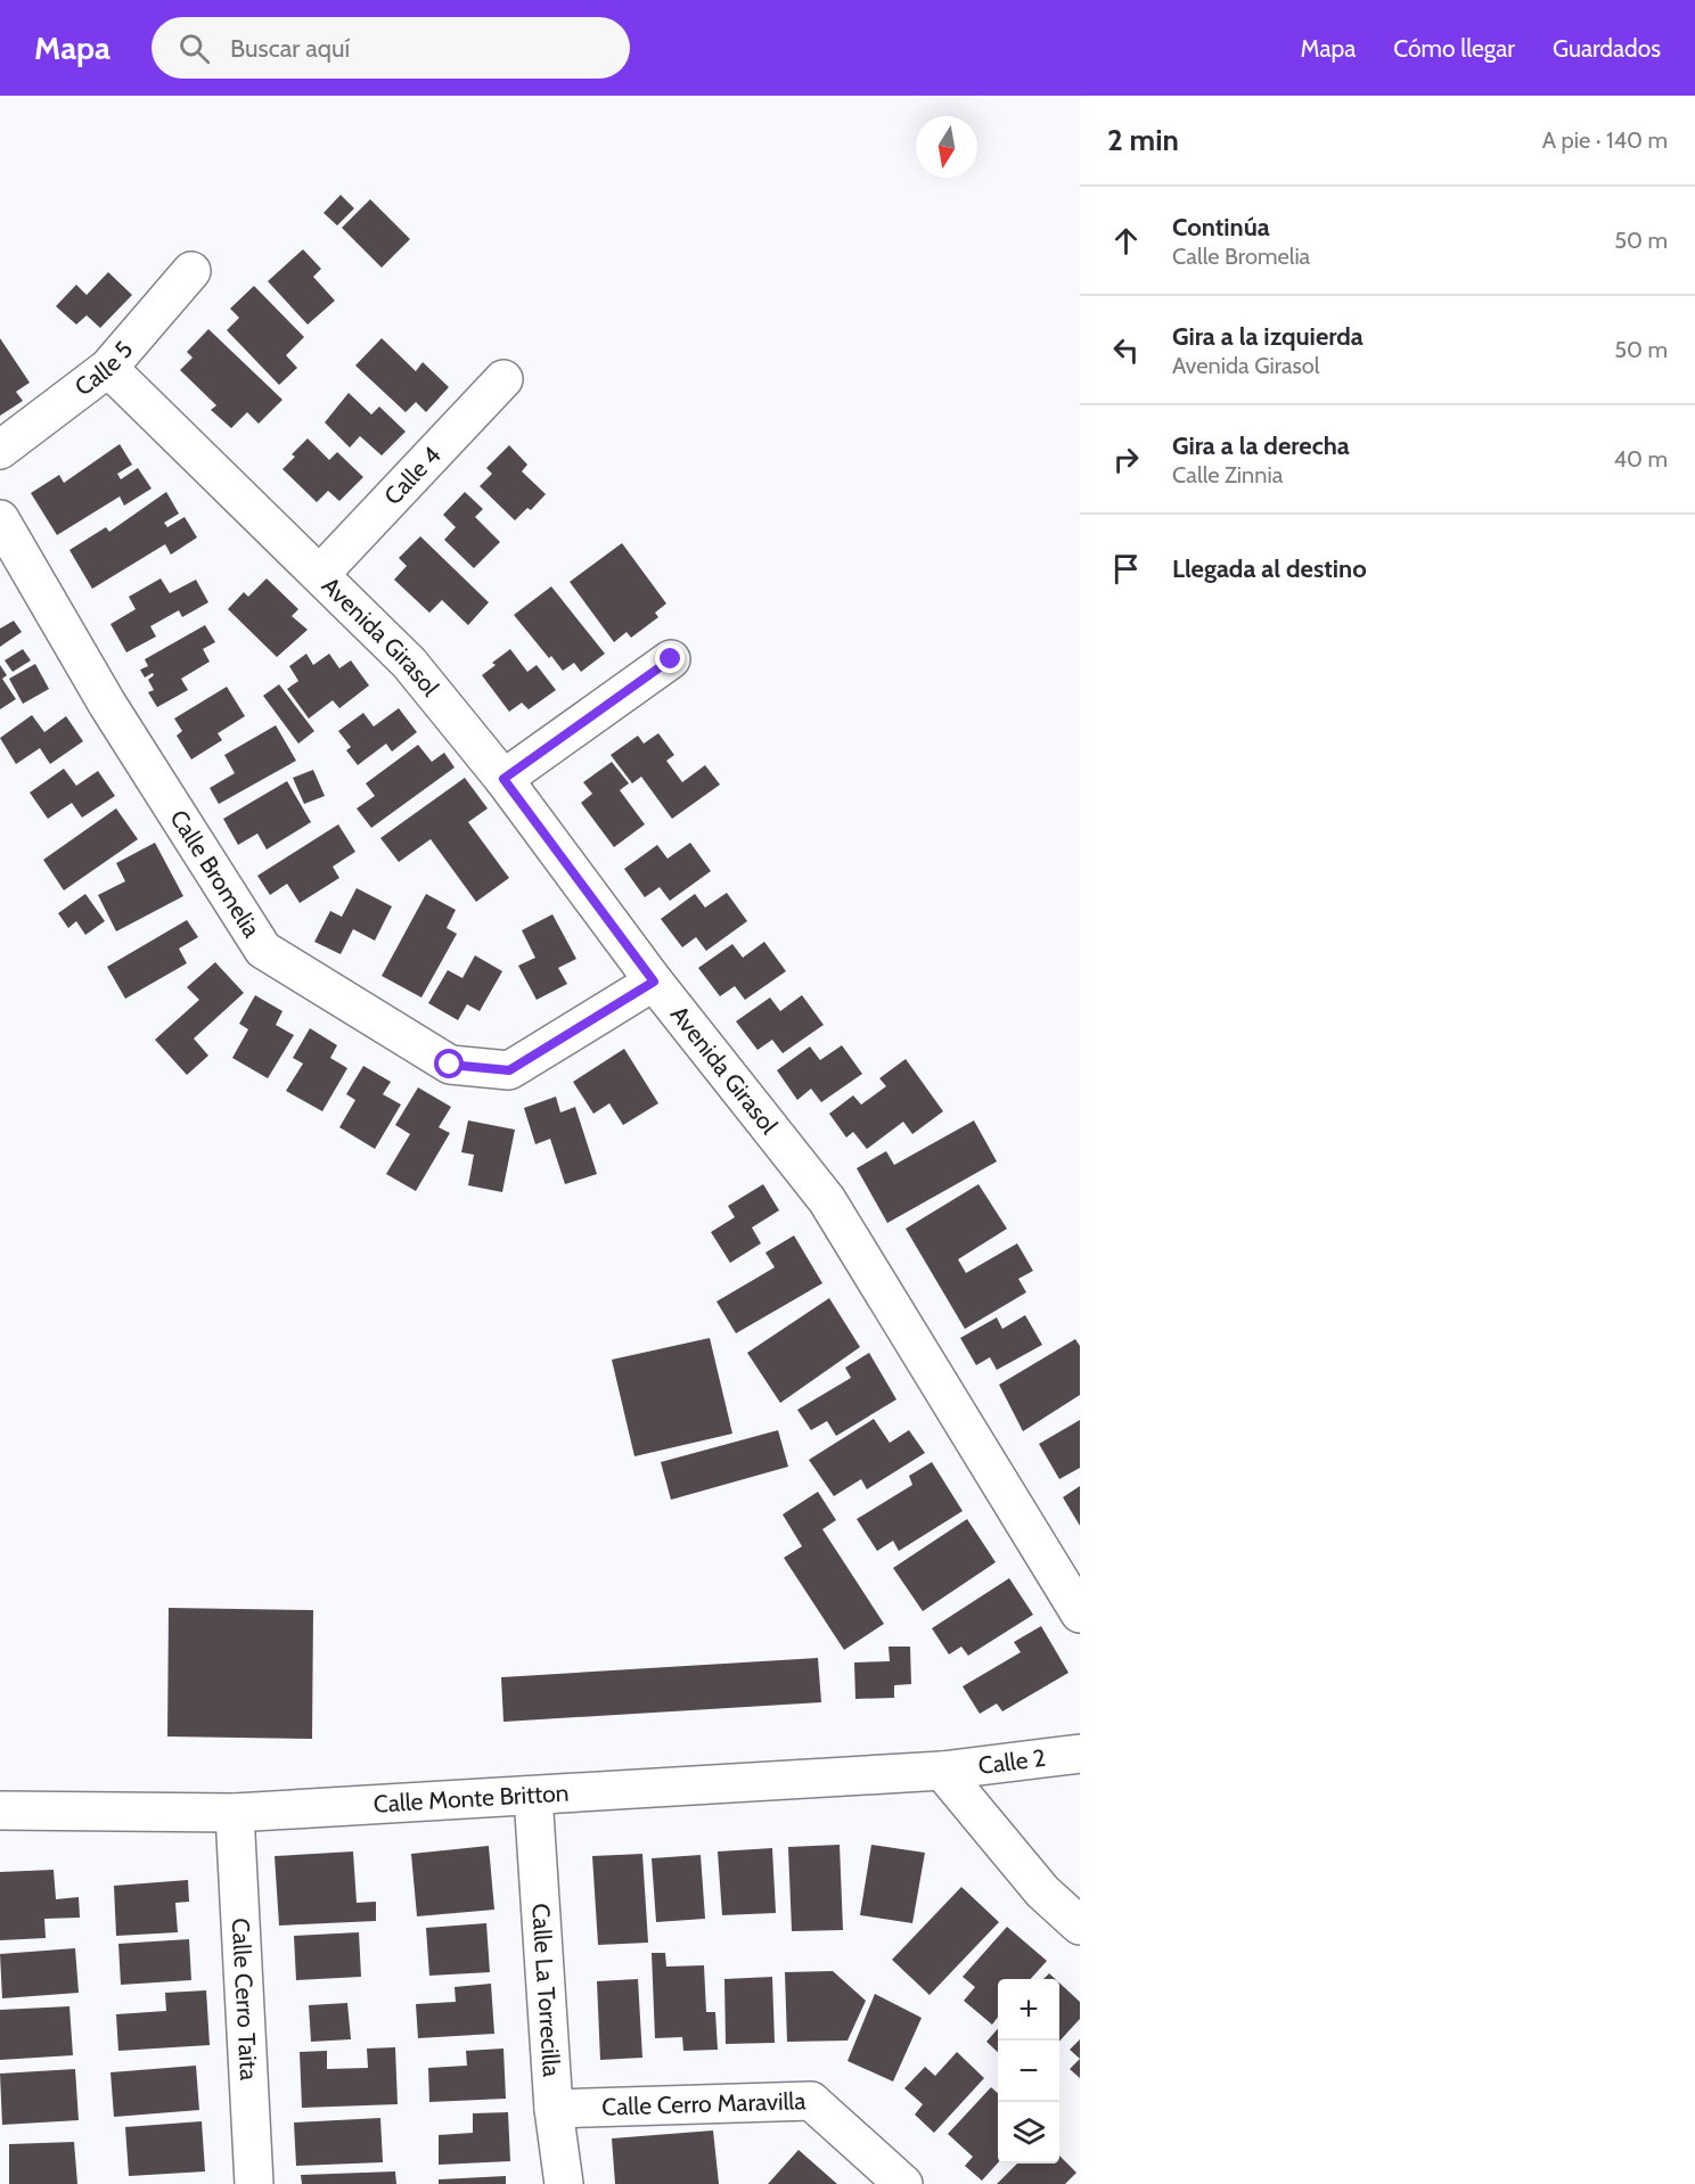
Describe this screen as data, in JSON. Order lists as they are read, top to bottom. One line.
{"streets":{"street":["Calle 5","Calle 4","Avenida Girasol","Calle Bromelia","Calle 2","Calle Monte Britton","Calle La Torrecilla","Calle Cerro Taita","Calle Cerro Maravilla"]},"crossings":[["Calle 5","Avenida Girasol"],["Calle 4","Avenida Girasol"],["Avenida Girasol","Calle Bromelia"],["Calle 2","Calle Monte Britton"],["Calle Monte Britton","Calle La Torrecilla"],["Calle Monte Britton","Calle Cerro Taita"],["Calle La Torrecilla","Calle Cerro Maravilla"]],"north":"bottom","page":{"header":"Mapa","search":"Buscar aquí","nav":["Mapa","Cómo llegar","Guardados"],"heading":["2 min","A pie · 140 m"],"list":[["Continúa","Calle Bromelia","50 m"],["Gira a la izquierda","Avenida Girasol","50 m"],["Gira a la derecha","Calle Zinnia","40 m"],"Llegada al destino"],"map_buttons":["+","−"]}}
